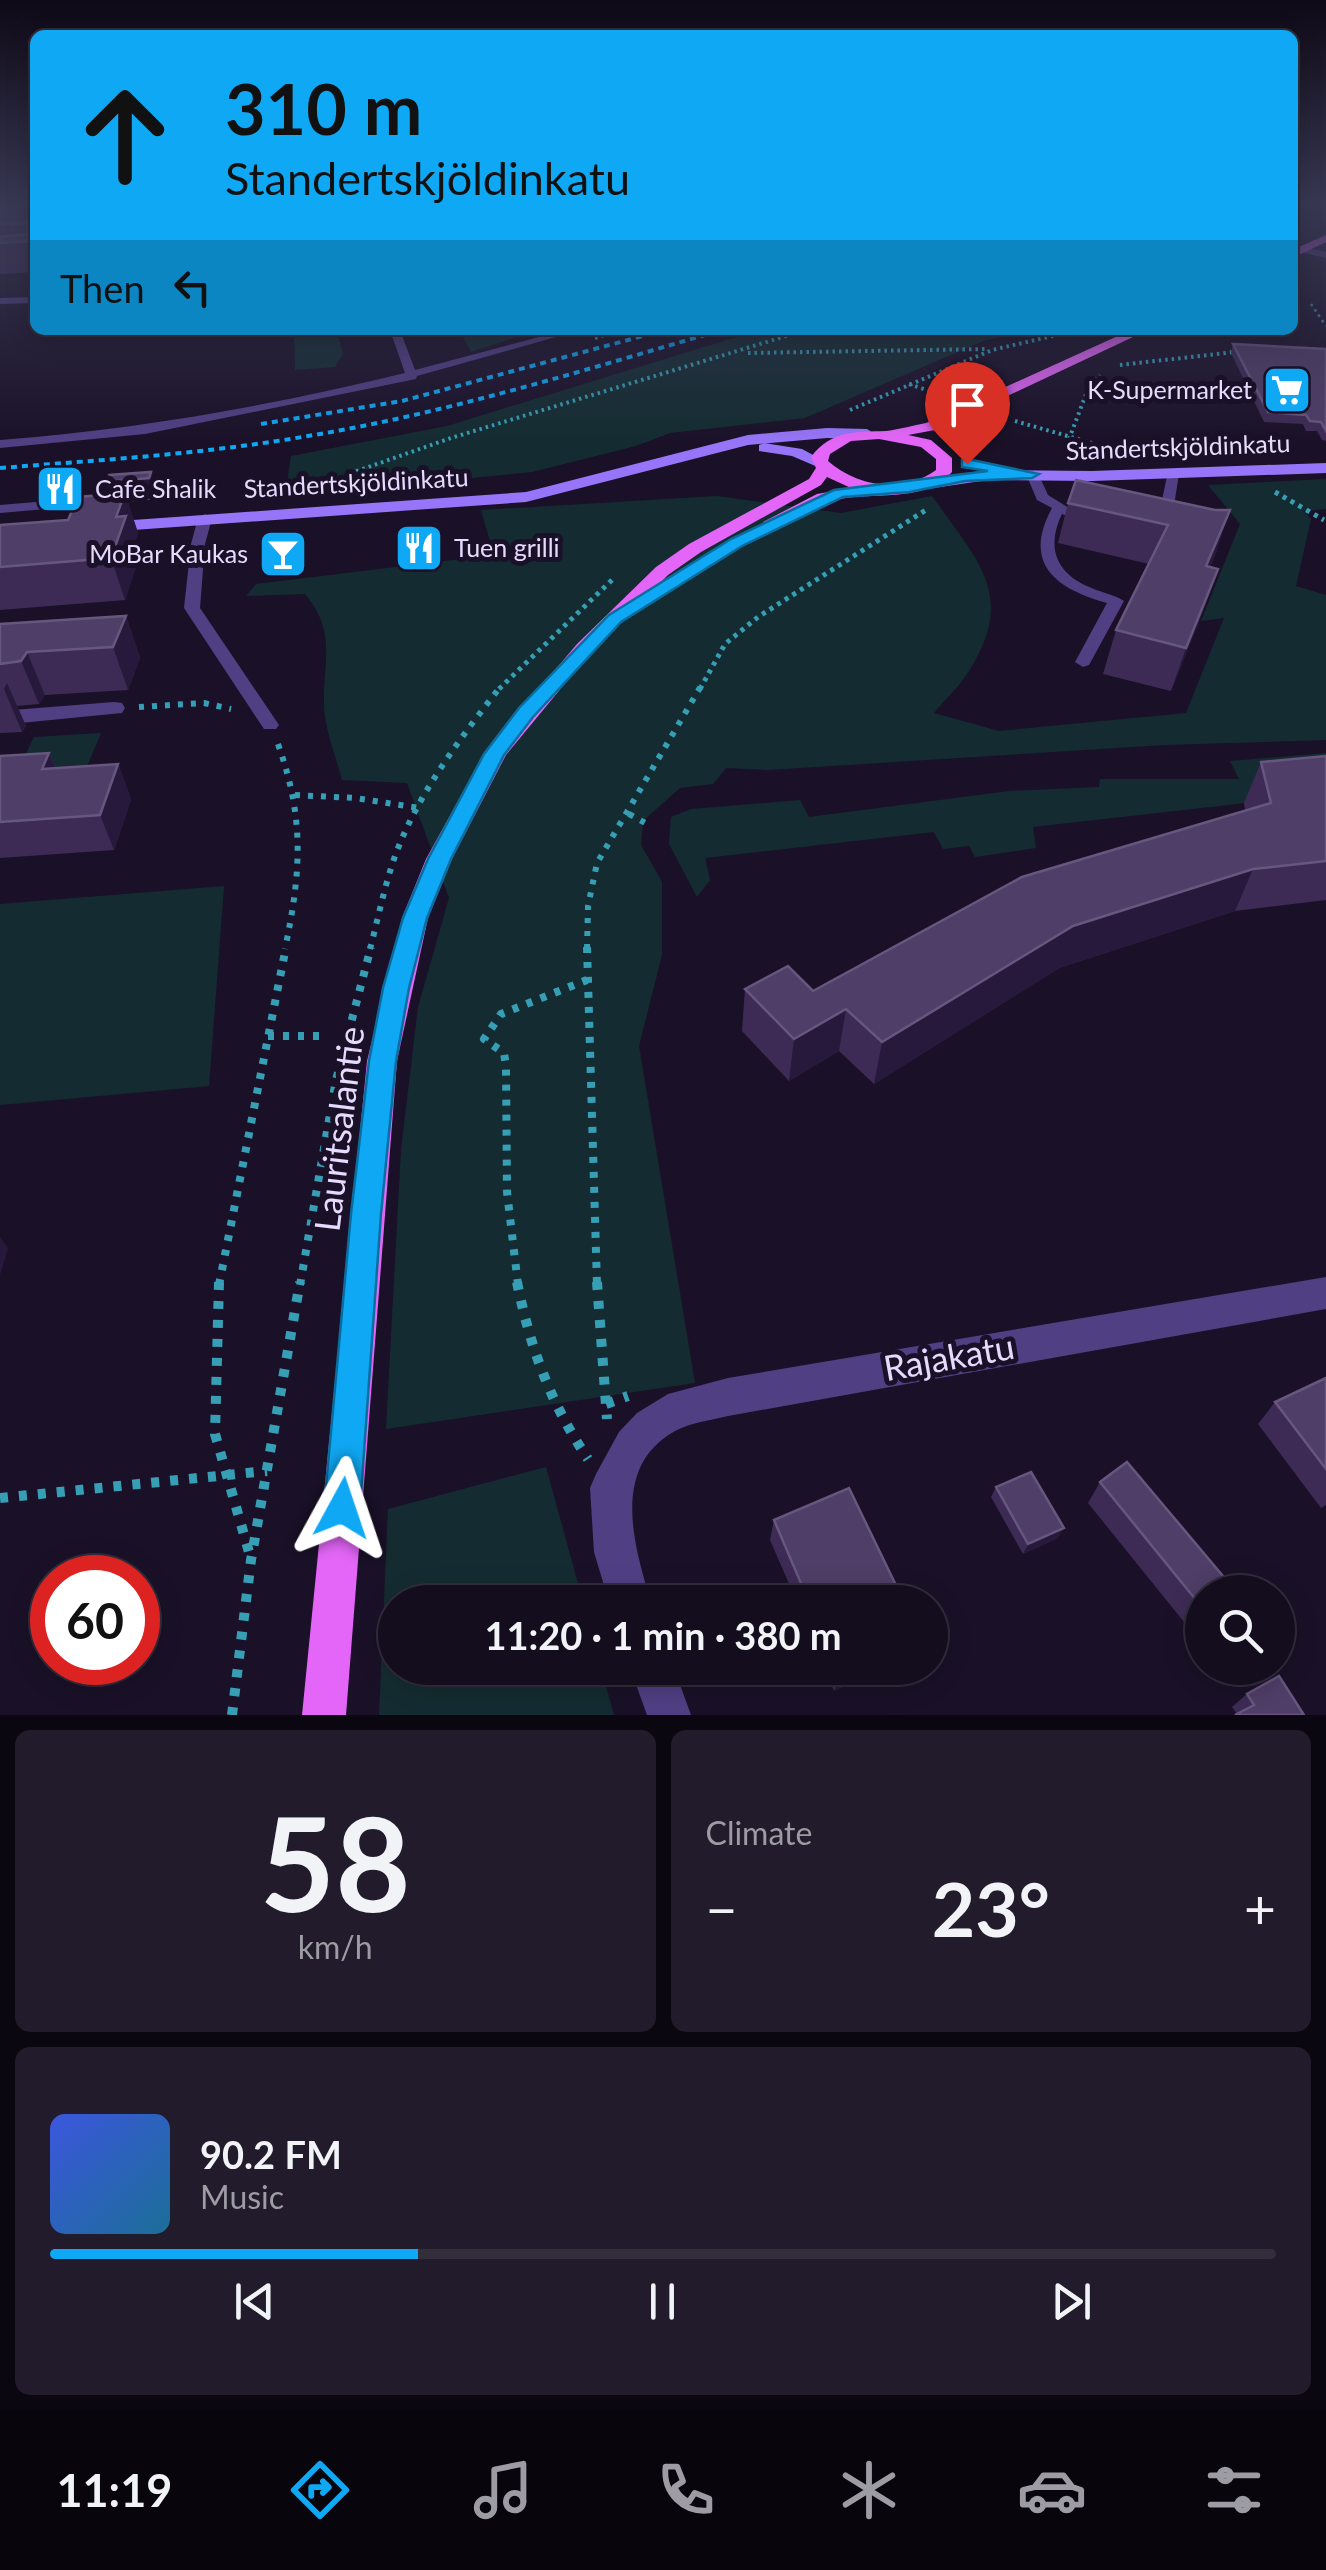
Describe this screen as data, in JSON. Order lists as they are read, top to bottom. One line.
{"streets":{"main road":["Lauritsalantie"],"street":["Standertskjöldinkatu","Rajakatu"]},"crossings":[["Standertskjöldinkatu","Lauritsalantie"]],"places":{"supermarket":["K-Supermarket"],"restaurant":["Cafe Shalik","Tuen grilli"],"bar":["MoBar Kaukas"]},"page":{"turn":["310 m","Standertskjöldinkatu"],"then":"Then","limit":"60","trip":"11:20 · 1 min · 380 m","tile":[["58","km/h"],"Climate"],"heat":["−","23°","+"],"song":["90.2 FM","Music"],"tabs":"11:19"}}
